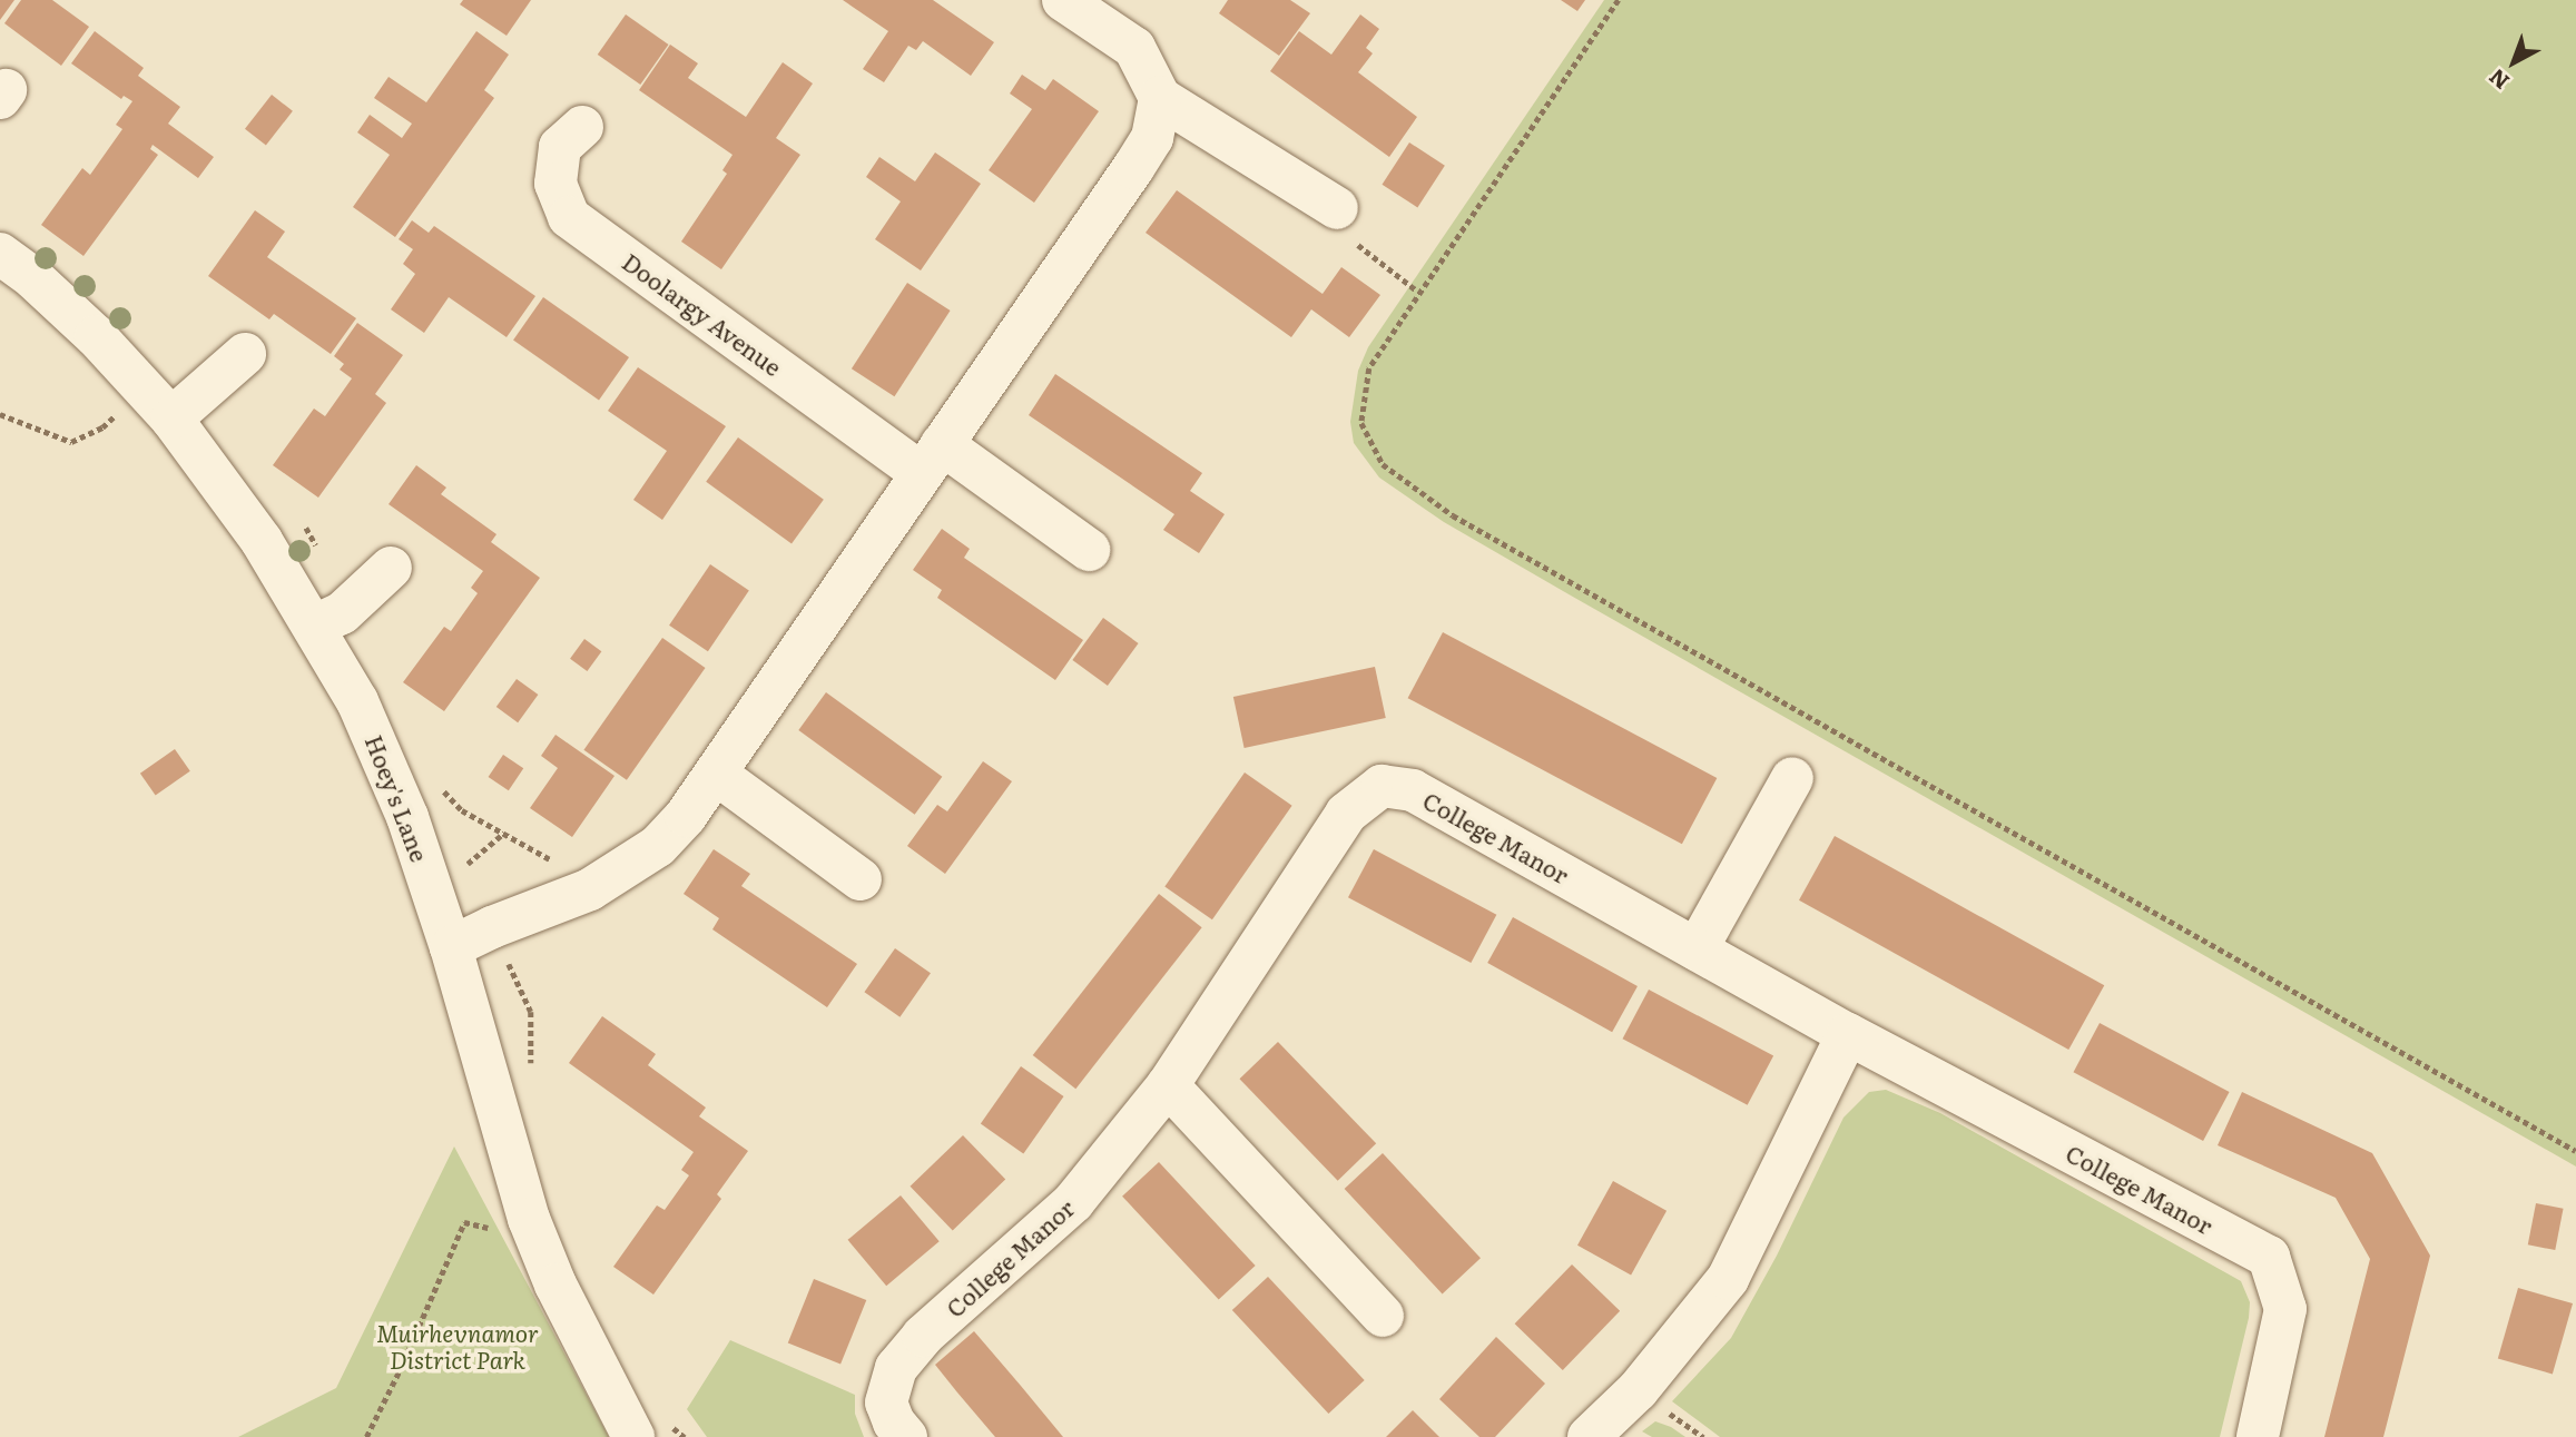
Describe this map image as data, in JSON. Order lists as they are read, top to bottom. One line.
{"streets":{"street":["Doolargy Avenue","Hoey's Lane","College Manor"]},"parks":["Muirhevnamor District Park"],"north":"bottom left"}
